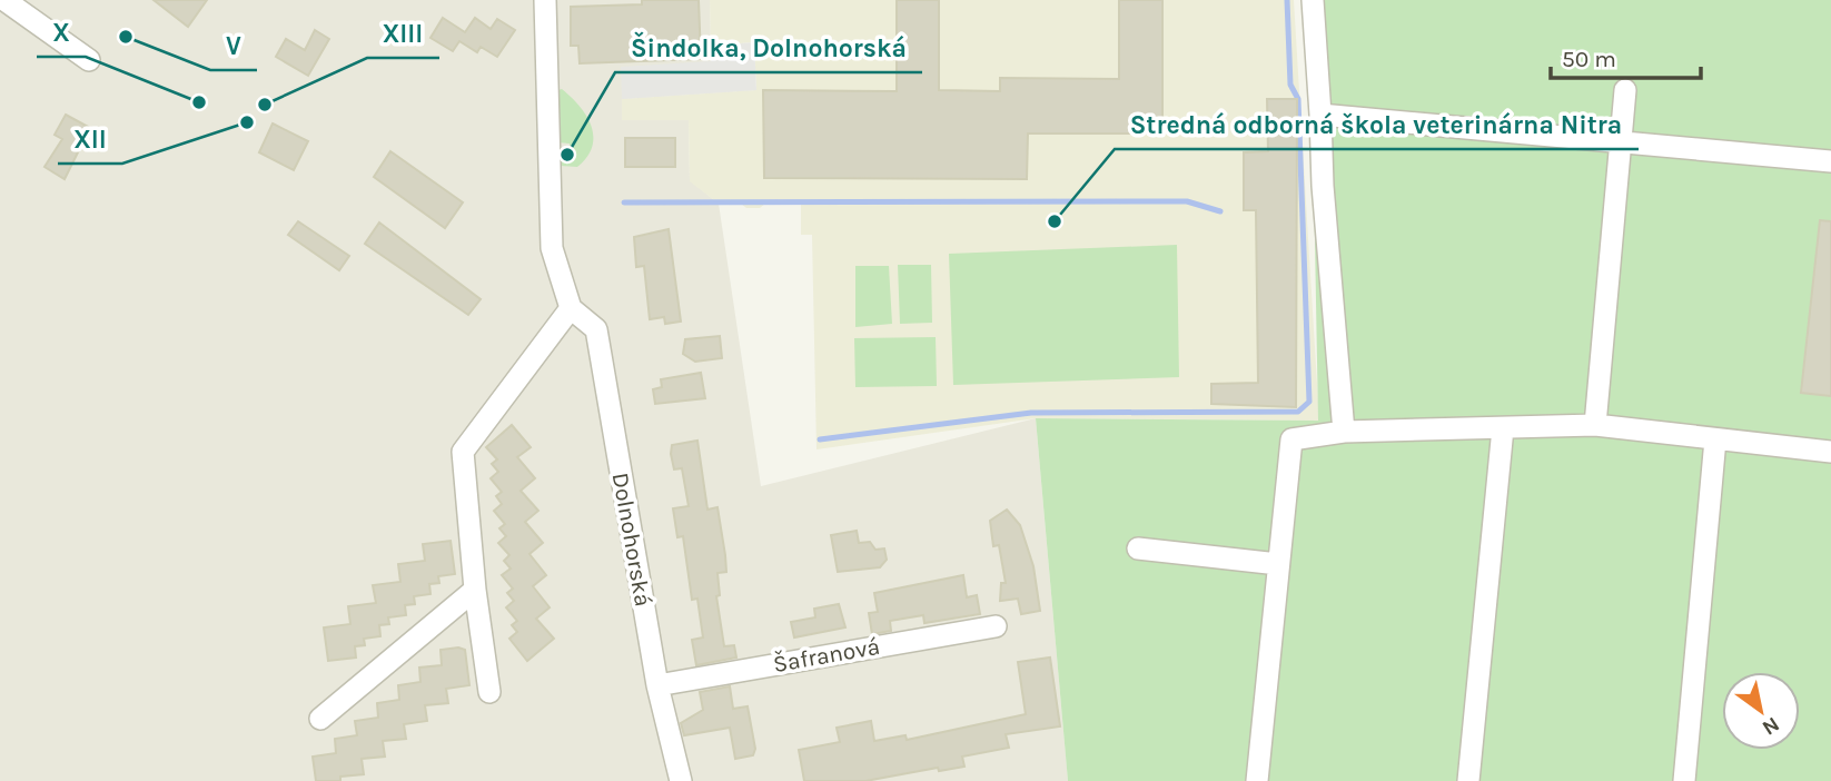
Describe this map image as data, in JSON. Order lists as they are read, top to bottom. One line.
{"streets":{"street":["Dolnohorská","Šafranová"]},"crossings":[["Dolnohorská","Šafranová"]],"places":["V","X","XIII","XII","Šindolka, Dolnohorská","Stredná odborná škola veterinárna Nitra"],"scale_bar":"50 m","north":"bottom right"}
